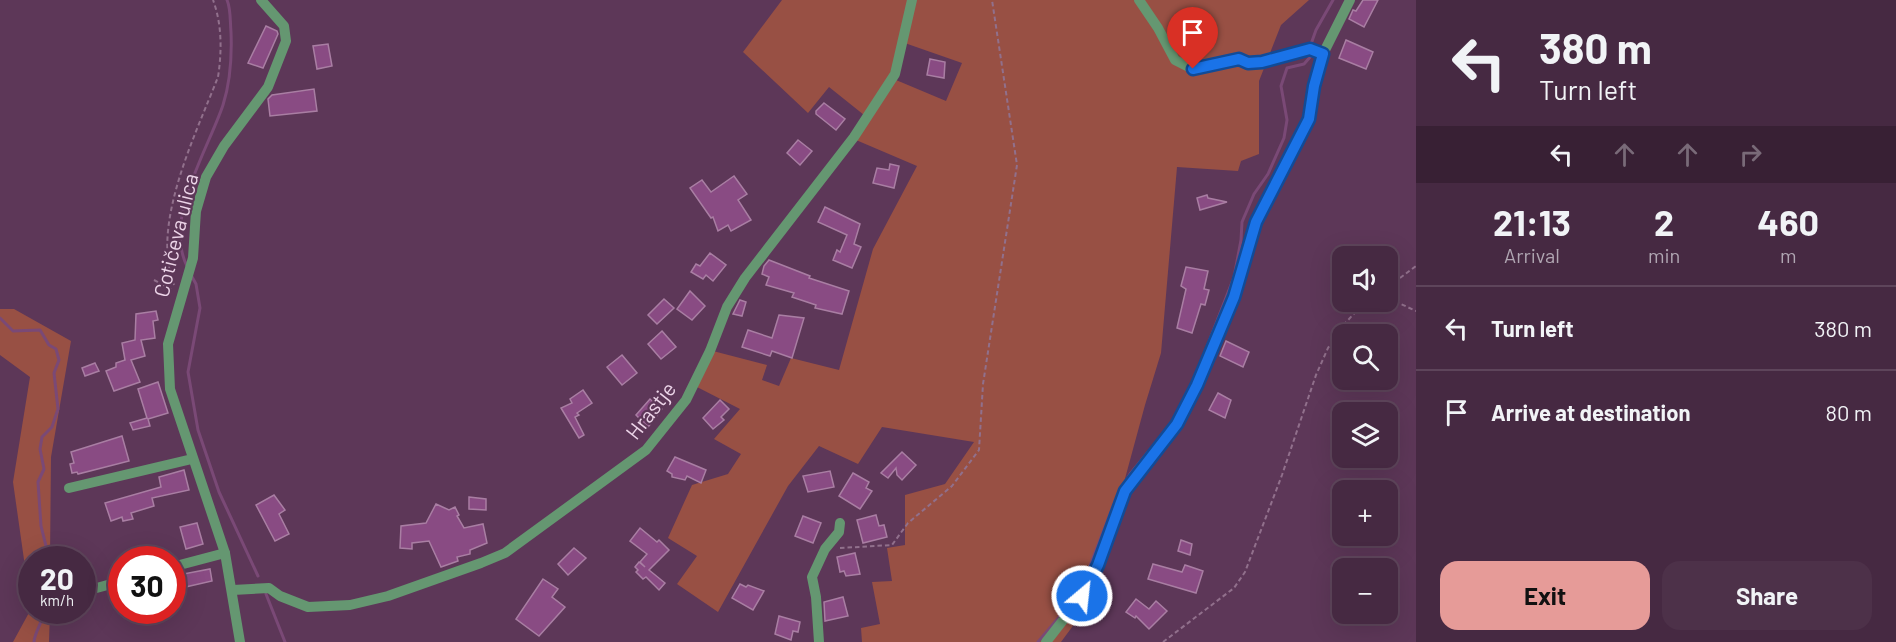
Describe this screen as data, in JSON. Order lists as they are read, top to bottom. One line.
{"streets":{"street":["Cotičeva ulica","Hrastje"]},"crossings":[["Cotičeva ulica","Hrastje"]],"page":{"turn":["380 m","Turn left"],"eta":["21:13","Arrival","2","min","460","m"],"map_buttons":["+","−"],"list":[{"name":"Turn left","value":"380 m"},{"name":"Arrive at destination","value":"80 m"}],"speed":"20 km/h","limit":"30","buttons":["Exit","Share"]}}
